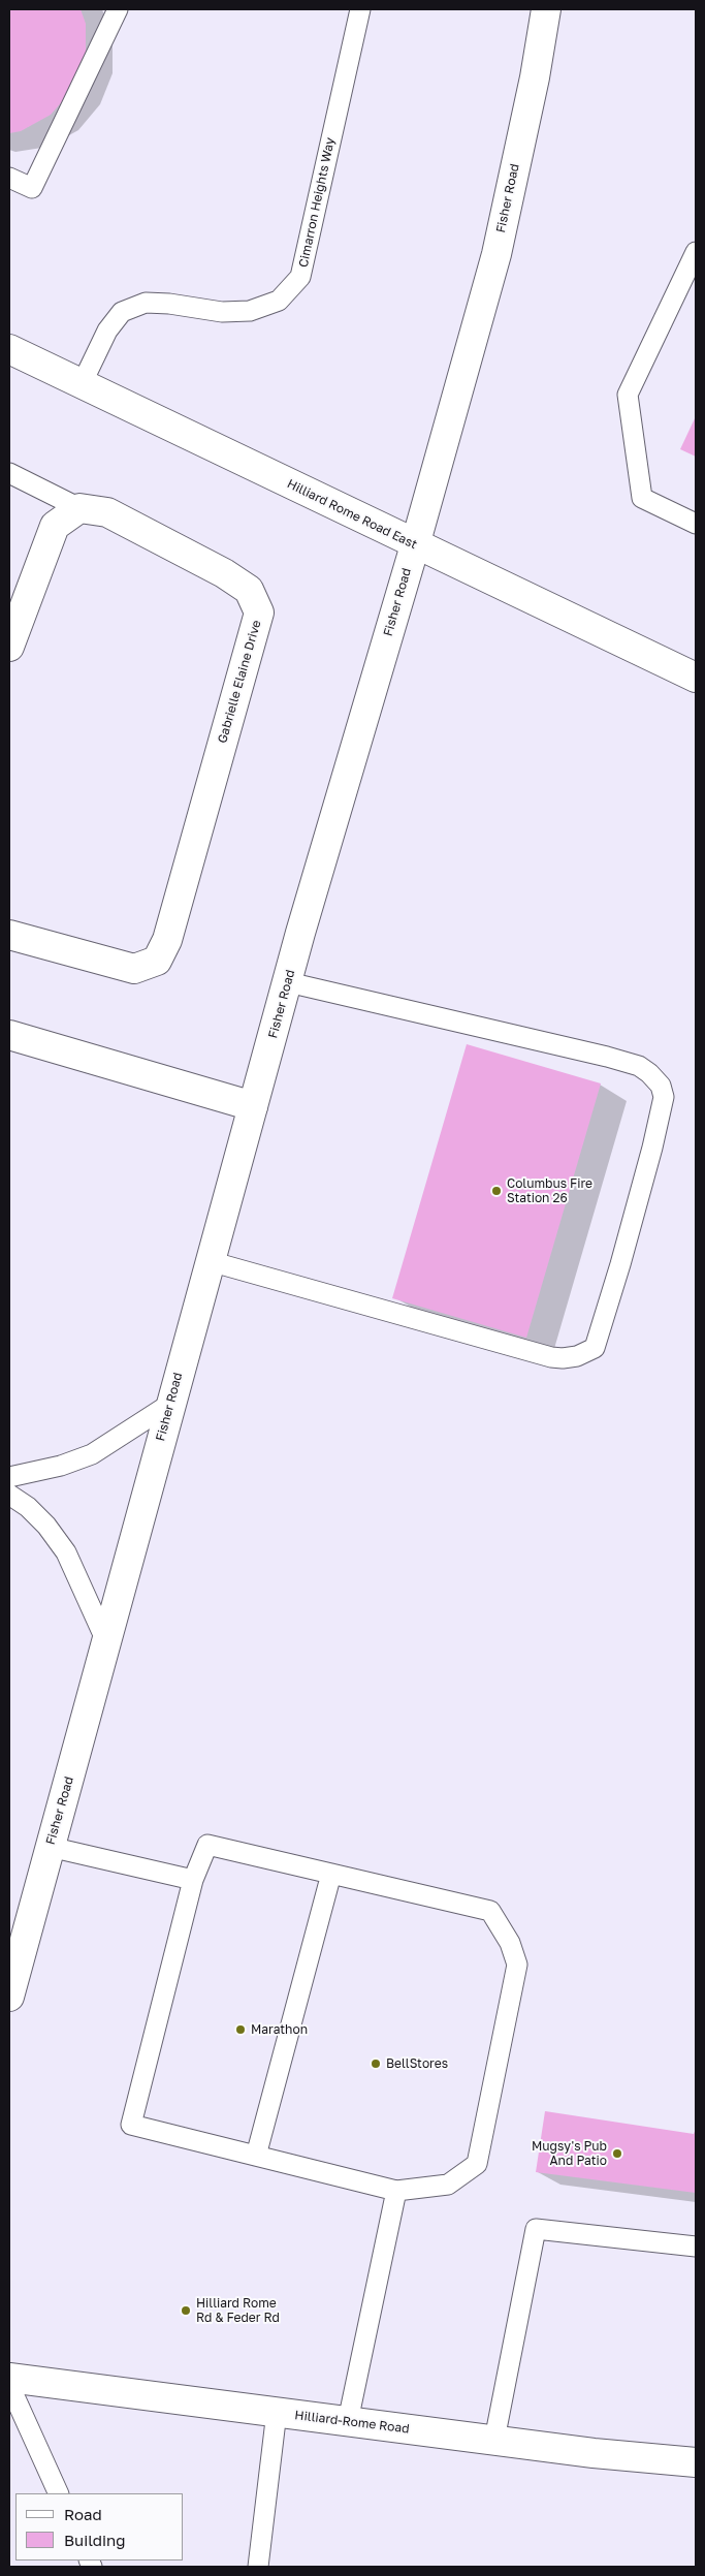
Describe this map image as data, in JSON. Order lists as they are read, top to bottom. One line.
{"streets":{"main road":["Fisher Road","Hilliard Rome Road East","Gabrielle Elaine Drive","Hilliard-Rome Road"],"lane":["Cimarron Heights Way"]},"crossings":[["Fisher Road","Hilliard Rome Road East"],["Cimarron Heights Way","Hilliard Rome Road East"]],"places":["Columbus Fire Station 26","Marathon","BellStores","Mugsy's Pub And Patio","Hilliard Rome Rd & Feder Rd"],"legend":["Road","Building"]}
